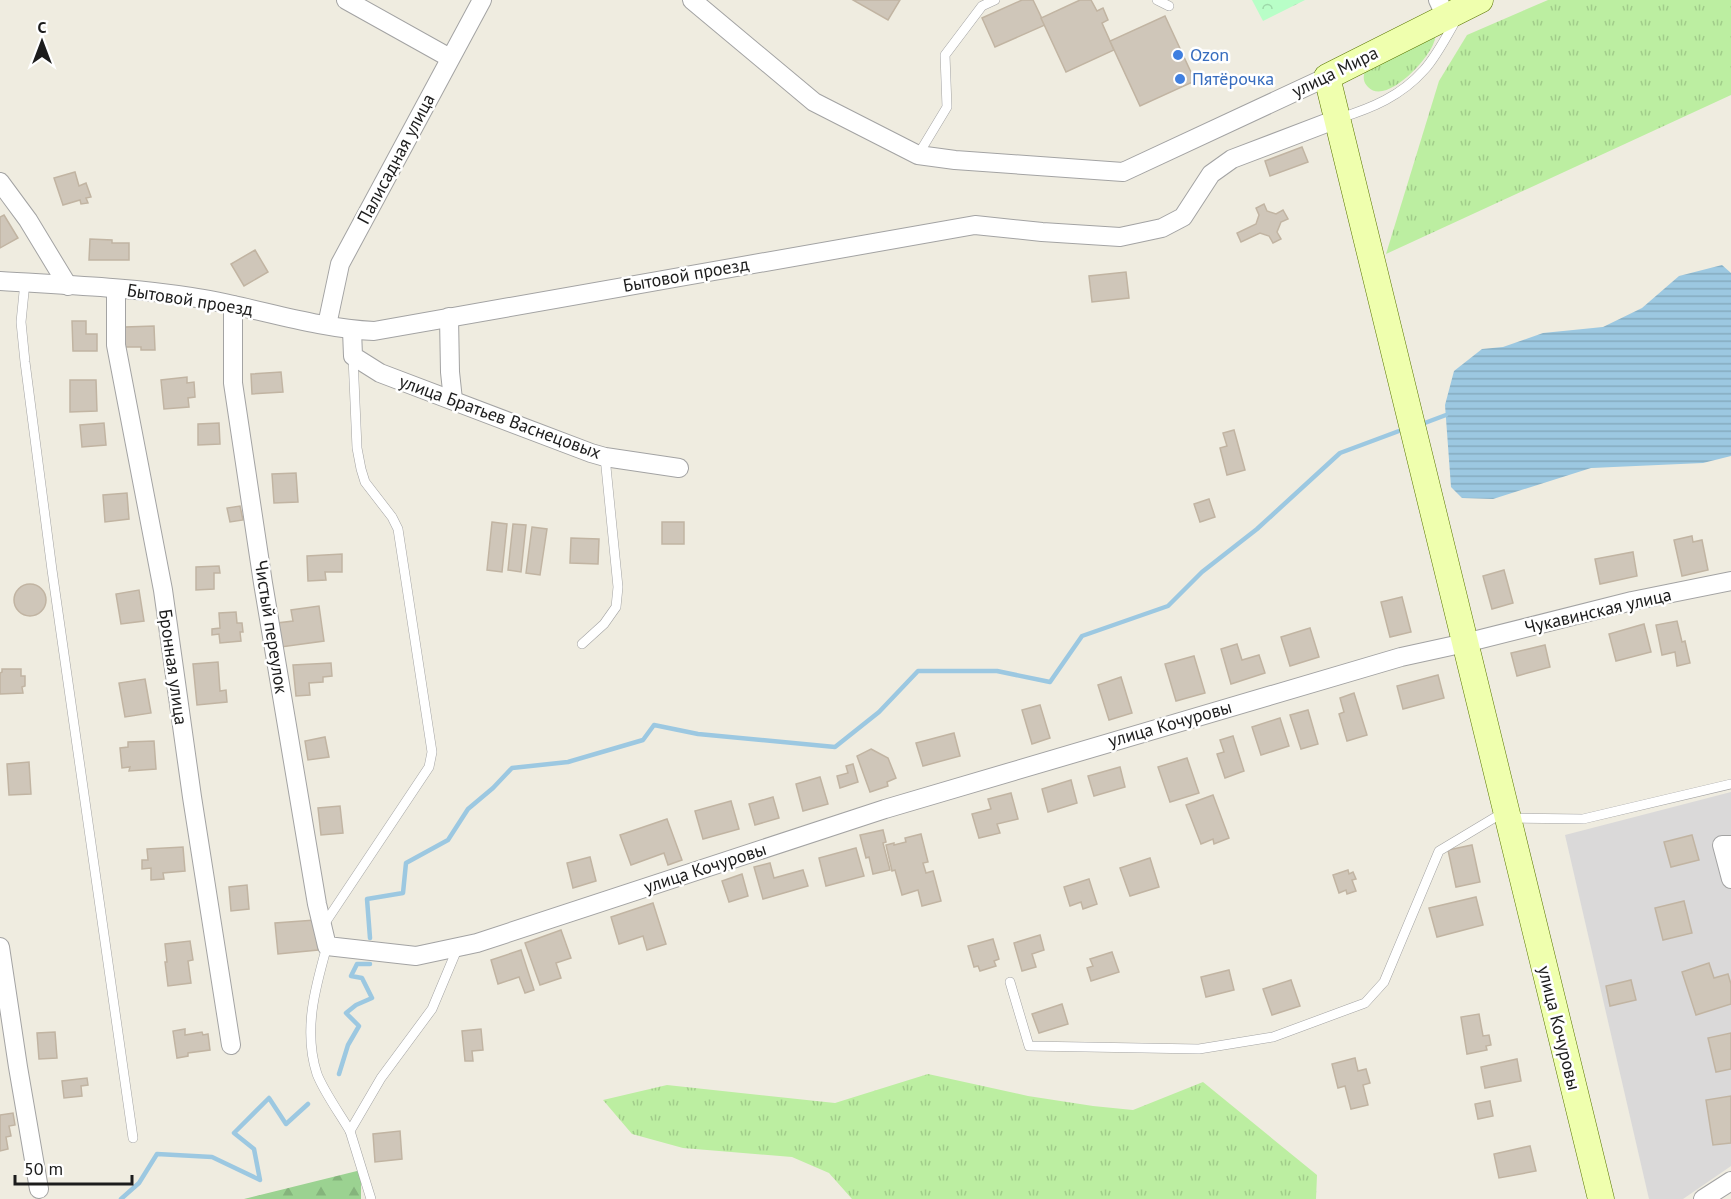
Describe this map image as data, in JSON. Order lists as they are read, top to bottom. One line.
{"streets":{"street":["улица Мира","Палисадная улица","Бытовой проезд","улица Братьев Васнецовых","Чукавинская улица","Чистый переулок","Бронная улица","улица Кочуровы"]},"crossings":[["Палисадная улица","Бытовой проезд"],["Бытовой проезд","Чистый переулок"],["Бытовой проезд","Бронная улица"],["Чукавинская улица","улица Кочуровы"],["Чистый переулок","улица Кочуровы"]],"places":["Ozon","Пятёрочка"],"scale_bar":"50 m","north":"top"}
